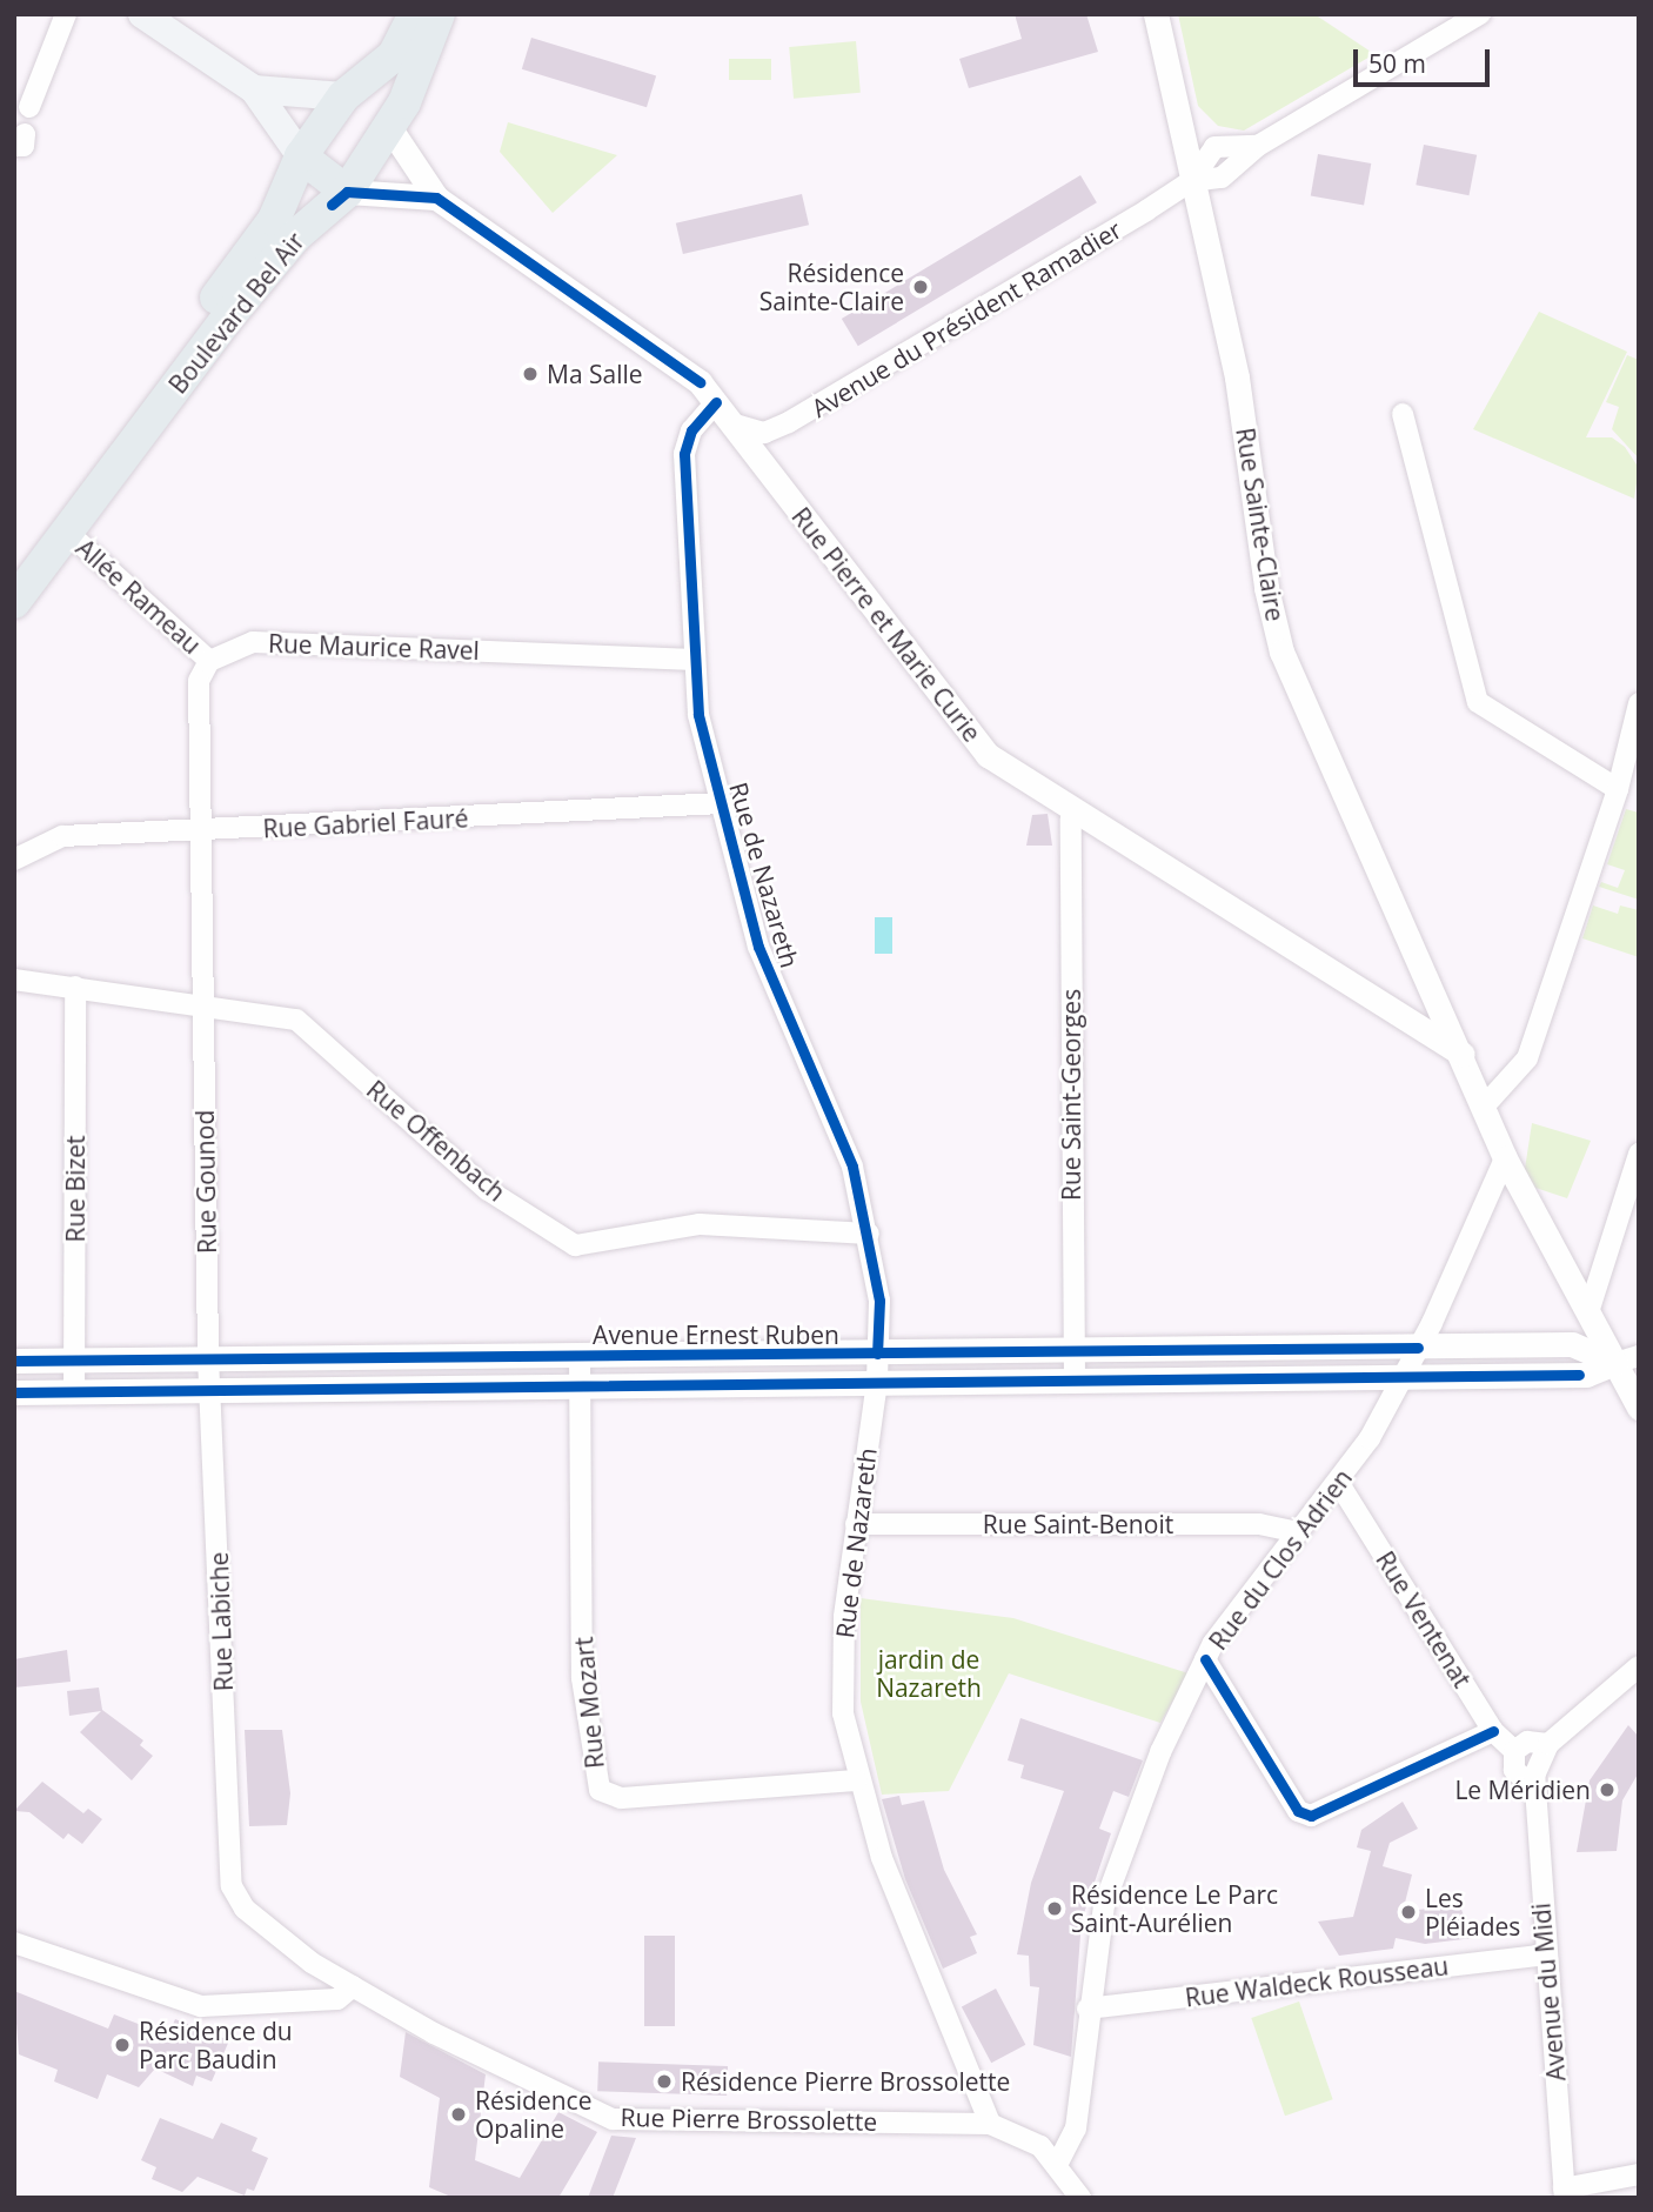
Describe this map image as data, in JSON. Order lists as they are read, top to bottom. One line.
{"streets":{"main road":["Boulevard Bel Air","Rue Pierre et Marie Curie"],"street":["Avenue du Président Ramadier","Rue Sainte-Claire","Allée Rameau","Rue Maurice Ravel","Rue Gabriel Fauré","Rue de Nazareth","Rue Saint-Georges","Rue Offenbach","Rue Gounod","Rue Bizet","Avenue Ernest Ruben","Rue Saint-Benoit","Rue du Clos Adrien","Rue Ventenat","Rue Labiche","Rue Mozart","Rue Waldeck Rousseau","Avenue du Midi","Rue Pierre Brossolette"]},"crossings":[["Boulevard Bel Air","Allée Rameau"],["Boulevard Bel Air","Rue Pierre et Marie Curie"],["Avenue du Président Ramadier","Rue Sainte-Claire"],["Avenue du Président Ramadier","Rue Pierre et Marie Curie"],["Rue Sainte-Claire","Rue Pierre et Marie Curie"],["Rue Sainte-Claire","Avenue Ernest Ruben"],["Rue Sainte-Claire","Rue du Clos Adrien"],["Allée Rameau","Rue Maurice Ravel"],["Rue Pierre et Marie Curie","Rue de Nazareth"],["Rue Pierre et Marie Curie","Rue Saint-Georges"],["Rue Maurice Ravel","Rue de Nazareth"],["Rue Gabriel Fauré","Rue de Nazareth"],["Rue de Nazareth","Rue Offenbach"],["Rue de Nazareth","Avenue Ernest Ruben"],["Rue de Nazareth","Rue Saint-Benoit"],["Rue de Nazareth","Rue Mozart"],["Rue de Nazareth","Rue Pierre Brossolette"],["Rue Saint-Georges","Avenue Ernest Ruben"],["Rue Offenbach","Rue Gounod"],["Rue Offenbach","Rue Bizet"],["Rue Gounod","Avenue Ernest Ruben"],["Rue Gounod","Rue Labiche"],["Rue Bizet","Avenue Ernest Ruben"],["Avenue Ernest Ruben","Rue du Clos Adrien"],["Avenue Ernest Ruben","Rue Labiche"],["Avenue Ernest Ruben","Rue Mozart"],["Rue Saint-Benoit","Rue du Clos Adrien"],["Rue du Clos Adrien","Rue Ventenat"],["Rue du Clos Adrien","Rue Waldeck Rousseau"],["Rue Labiche","Rue Pierre Brossolette"],["Rue Waldeck Rousseau","Avenue du Midi"]],"parks":["jardin de Nazareth"],"places":["Résidence Sainte-Claire","Ma Salle","Le Méridien","Résidence Le Parc Saint-Aurélien","Les Pléiades","Résidence du Parc Baudin","Résidence Pierre Brossolette","Résidence Opaline"],"scale_bar":"50 m"}
